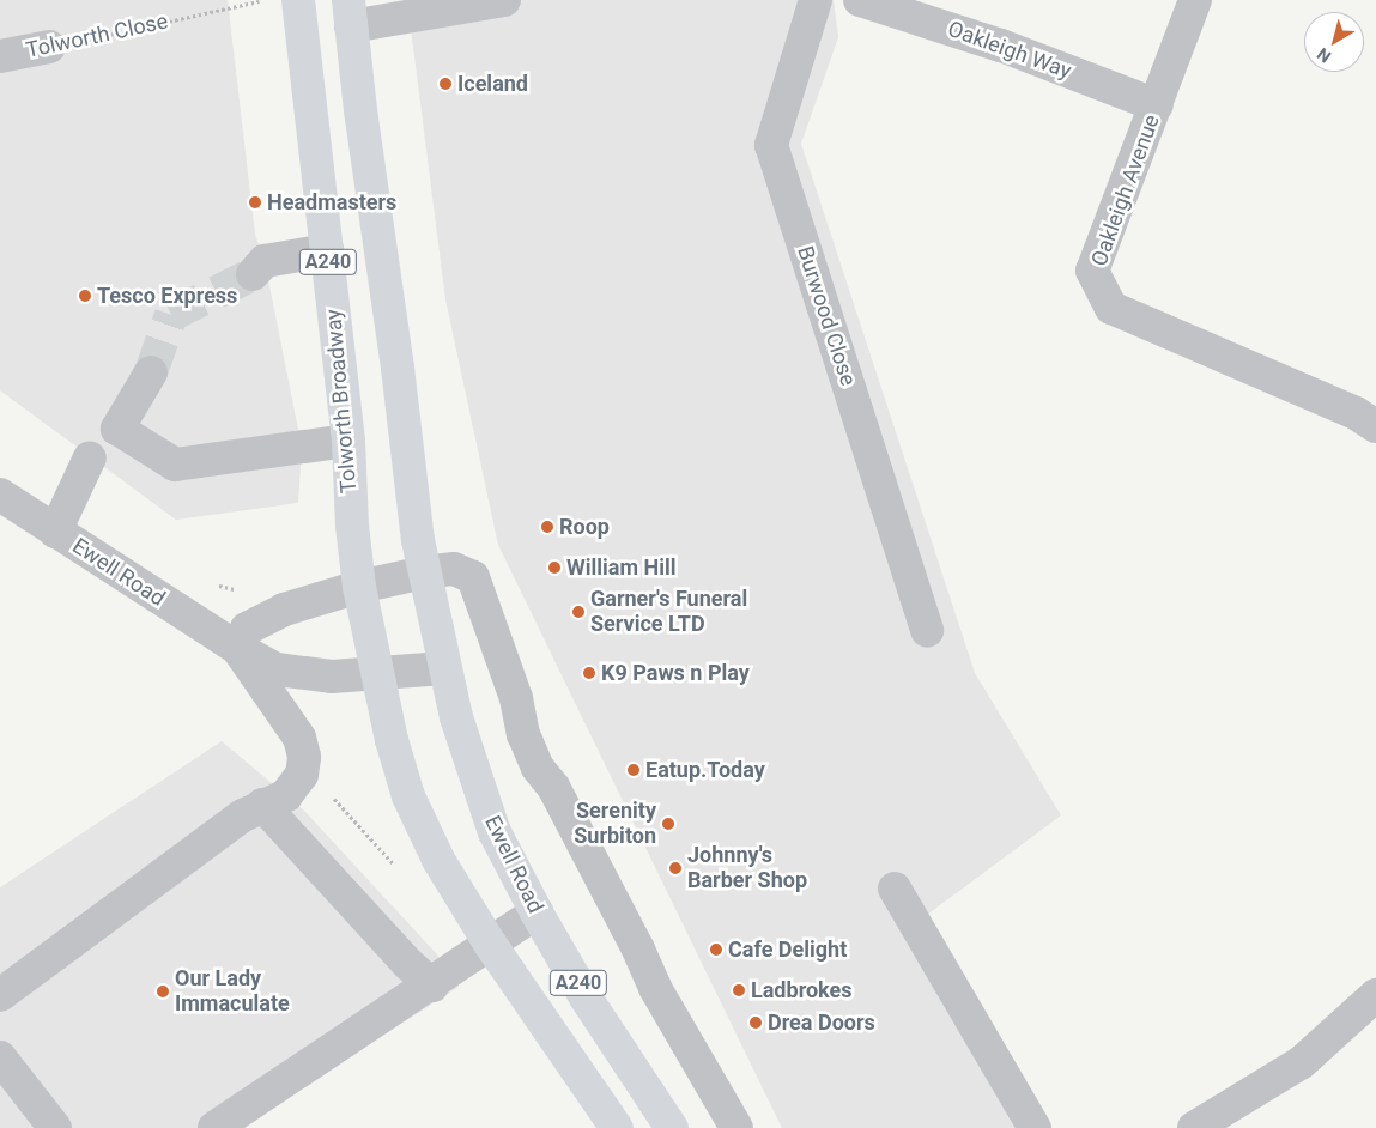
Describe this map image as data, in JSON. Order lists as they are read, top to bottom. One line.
{"streets":{"main road":["A240","Tolworth Broadway","Ewell Road"],"street":["Tolworth Close","Oakleigh Way","Oakleigh Avenue","Burwood Close"]},"crossings":[["Oakleigh Way","Oakleigh Avenue"],["A240","Tolworth Broadway"],["A240","Ewell Road"]],"places":["Iceland","Headmasters","Tesco Express","Roop","William Hill","Garner's Funeral Service LTD","K9 Paws n Play","Eatup.Today","Serenity Surbiton","Johnny's Barber Shop","Cafe Delight","Ladbrokes","Our Lady Immaculate","Drea Doors"],"north":"bottom left"}
